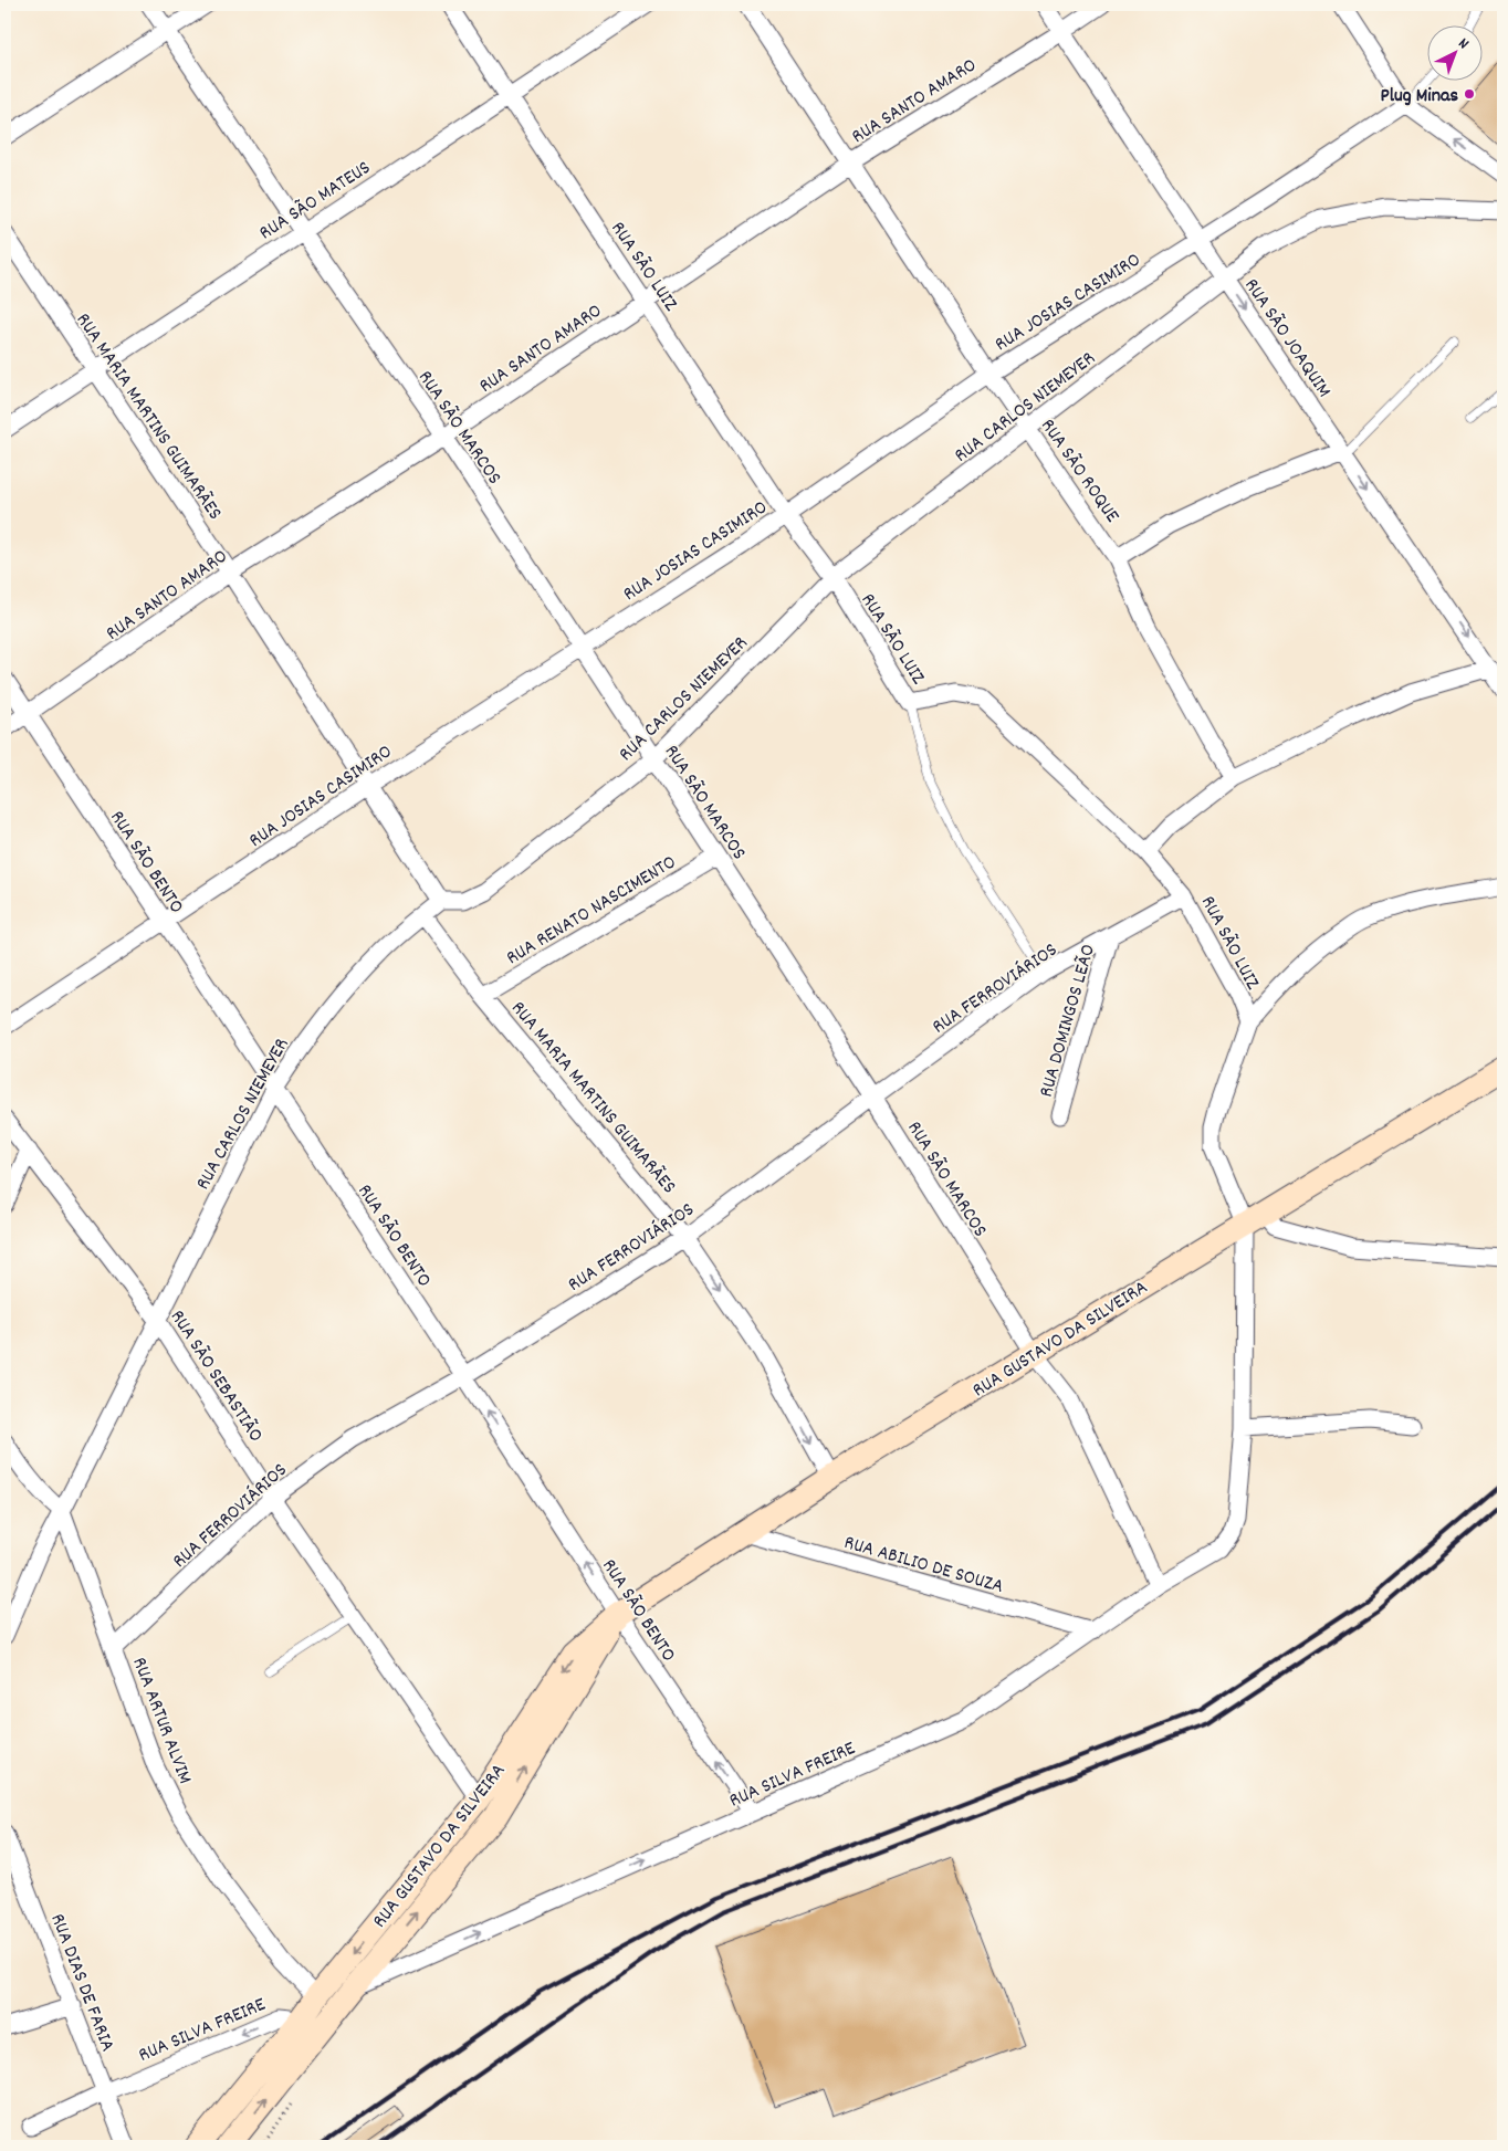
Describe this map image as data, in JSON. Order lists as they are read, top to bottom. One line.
{"streets":{"main road":["RUA GUSTAVO DA SILVEIRA"],"street":["RUA SANTO AMARO","RUA SÃO MATEUS","RUA SÃO LUIZ","RUA JOSIAS CASIMIRO","RUA SÃO JOAQUIM","RUA CARLOS NIEMEYER","RUA MARIA MARTINS GUIMARÃES","RUA SÃO MARCOS","RUA SÃO ROQUE","RUA SÃO BENTO","RUA RENATO NASCIMENTO","RUA FERROVIÁRIOS","RUA DOMINGOS LEÃO","RUA SÃO SEBASTIÃO","RUA ABILIO DE SOUZA","RUA ARTUR ALVIM","RUA SILVA FREIRE","RUA DIAS DE FARIA"]},"crossings":[["RUA SANTO AMARO","RUA SÃO LUIZ"],["RUA SANTO AMARO","RUA SÃO JOAQUIM"],["RUA SANTO AMARO","RUA MARIA MARTINS GUIMARÃES"],["RUA SANTO AMARO","RUA SÃO MARCOS"],["RUA SANTO AMARO","RUA SÃO ROQUE"],["RUA SANTO AMARO","RUA SÃO BENTO"],["RUA SÃO MATEUS","RUA SÃO LUIZ"],["RUA SÃO MATEUS","RUA MARIA MARTINS GUIMARÃES"],["RUA SÃO MATEUS","RUA SÃO MARCOS"],["RUA SÃO LUIZ","RUA JOSIAS CASIMIRO"],["RUA SÃO LUIZ","RUA CARLOS NIEMEYER"],["RUA SÃO LUIZ","RUA FERROVIÁRIOS"],["RUA SÃO LUIZ","RUA GUSTAVO DA SILVEIRA"],["RUA JOSIAS CASIMIRO","RUA SÃO JOAQUIM"],["RUA JOSIAS CASIMIRO","RUA MARIA MARTINS GUIMARÃES"],["RUA JOSIAS CASIMIRO","RUA SÃO MARCOS"],["RUA JOSIAS CASIMIRO","RUA SÃO ROQUE"],["RUA JOSIAS CASIMIRO","RUA SÃO BENTO"],["RUA SÃO JOAQUIM","RUA CARLOS NIEMEYER"],["RUA CARLOS NIEMEYER","RUA MARIA MARTINS GUIMARÃES"],["RUA CARLOS NIEMEYER","RUA SÃO MARCOS"],["RUA CARLOS NIEMEYER","RUA SÃO ROQUE"],["RUA CARLOS NIEMEYER","RUA SÃO BENTO"],["RUA CARLOS NIEMEYER","RUA SÃO SEBASTIÃO"],["RUA CARLOS NIEMEYER","RUA ARTUR ALVIM"],["RUA MARIA MARTINS GUIMARÃES","RUA RENATO NASCIMENTO"],["RUA MARIA MARTINS GUIMARÃES","RUA FERROVIÁRIOS"],["RUA MARIA MARTINS GUIMARÃES","RUA GUSTAVO DA SILVEIRA"],["RUA SÃO MARCOS","RUA RENATO NASCIMENTO"],["RUA SÃO MARCOS","RUA FERROVIÁRIOS"],["RUA SÃO MARCOS","RUA GUSTAVO DA SILVEIRA"],["RUA SÃO MARCOS","RUA SILVA FREIRE"],["RUA SÃO BENTO","RUA FERROVIÁRIOS"],["RUA SÃO BENTO","RUA GUSTAVO DA SILVEIRA"],["RUA SÃO BENTO","RUA SILVA FREIRE"],["RUA FERROVIÁRIOS","RUA DOMINGOS LEÃO"],["RUA FERROVIÁRIOS","RUA SÃO SEBASTIÃO"],["RUA FERROVIÁRIOS","RUA ARTUR ALVIM"],["RUA GUSTAVO DA SILVEIRA","RUA SÃO SEBASTIÃO"],["RUA GUSTAVO DA SILVEIRA","RUA ABILIO DE SOUZA"],["RUA GUSTAVO DA SILVEIRA","RUA ARTUR ALVIM"],["RUA GUSTAVO DA SILVEIRA","RUA SILVA FREIRE"],["RUA ABILIO DE SOUZA","RUA SILVA FREIRE"],["RUA SILVA FREIRE","RUA DIAS DE FARIA"]],"one_way":["RUA SÃO JOAQUIM","RUA SÃO BENTO"],"places":["Plug Minas"],"north":"top right"}
